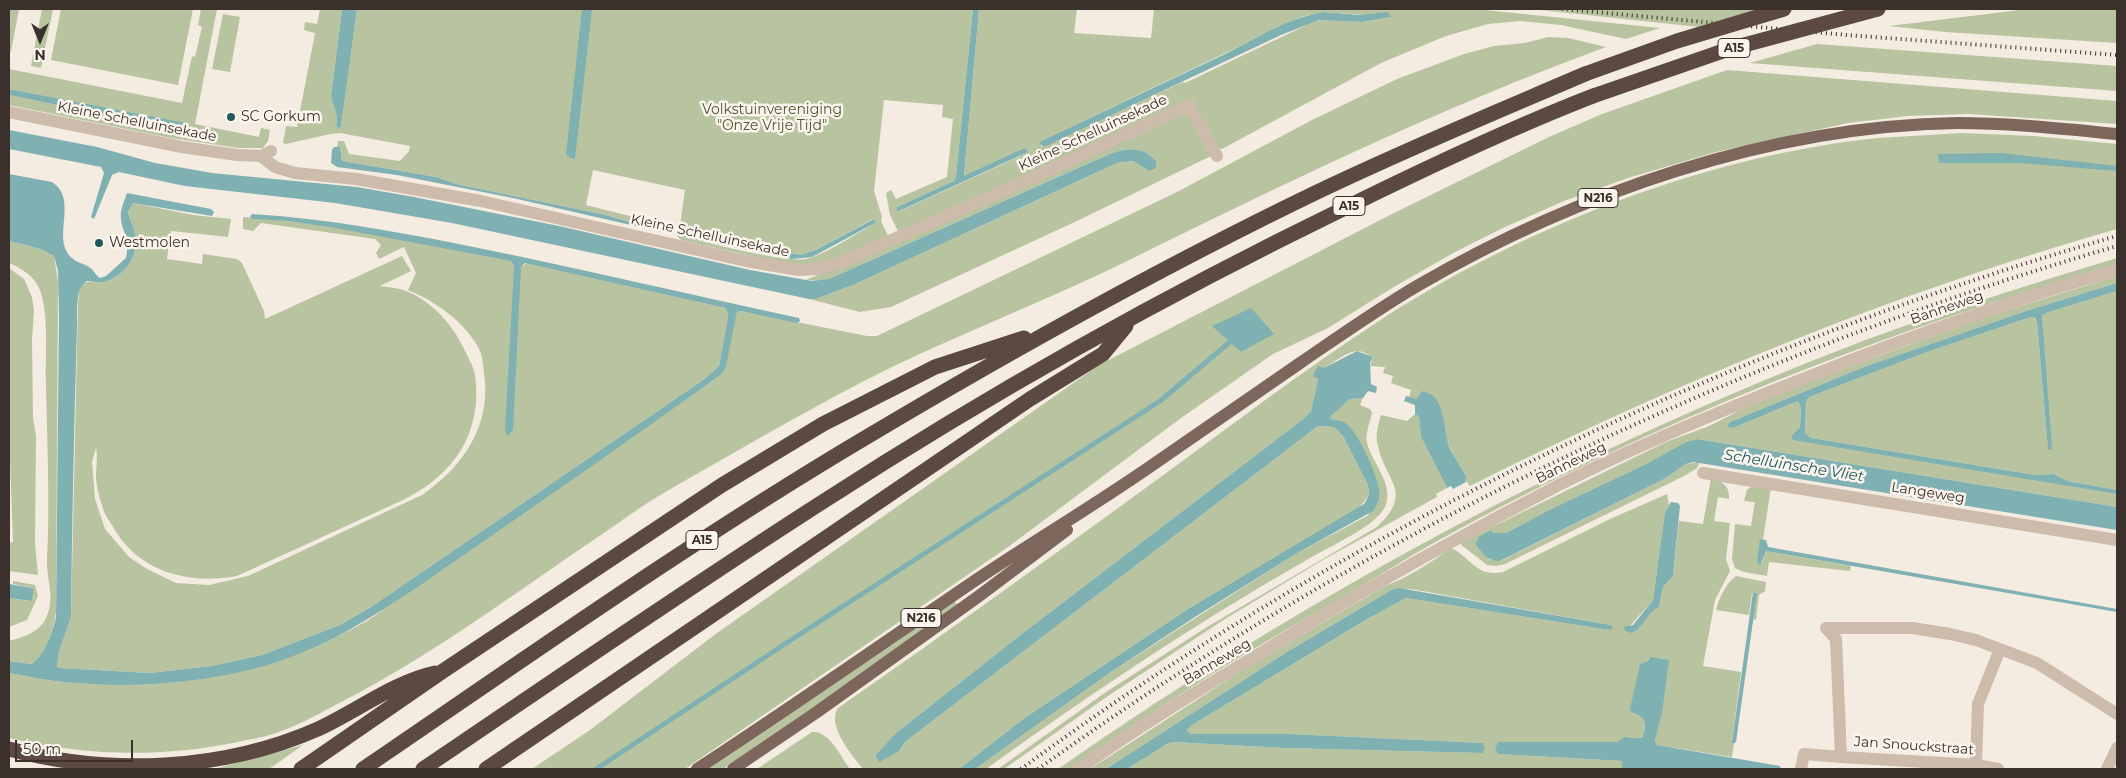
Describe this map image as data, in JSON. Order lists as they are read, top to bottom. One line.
{"streets":{"highway":["A15"],"main road":["N216"],"street":["Kleine Schelluinsekade","Banneweg","Langeweg","Jan Snouckstraat"]},"water":["Schelluinsche Vliet"],"parks":["Volkstuinvereniging \"Onze Vrije Tijd\""],"places":["SC Gorkum","Westmolen"],"scale_bar":"50 m","north":"bottom"}
